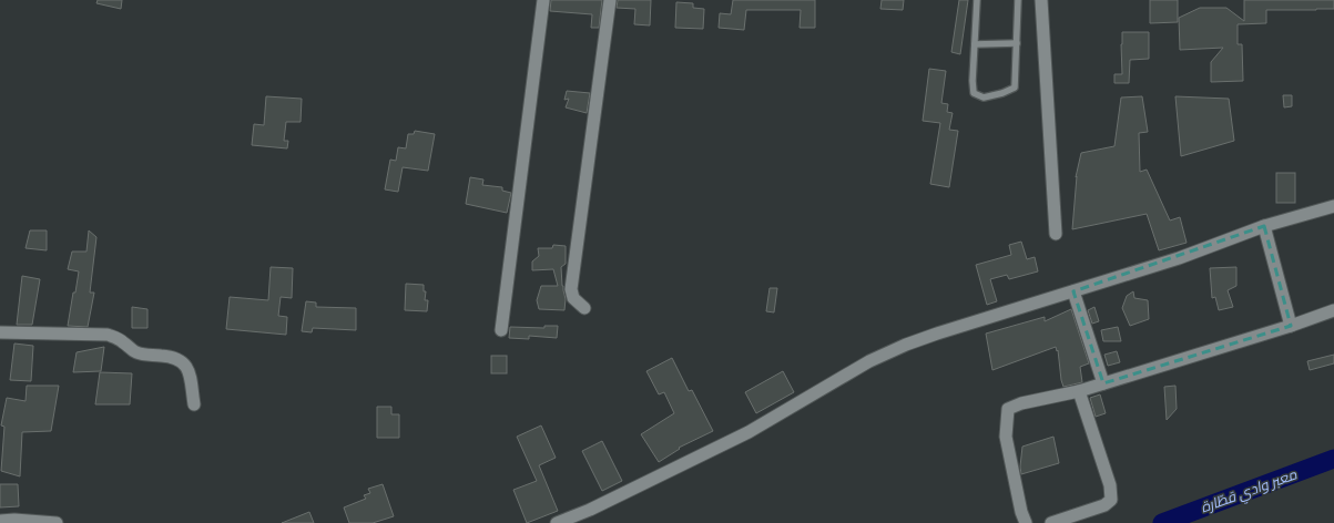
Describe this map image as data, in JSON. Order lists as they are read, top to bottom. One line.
{"water":["معبر وادي قطّارة"]}
